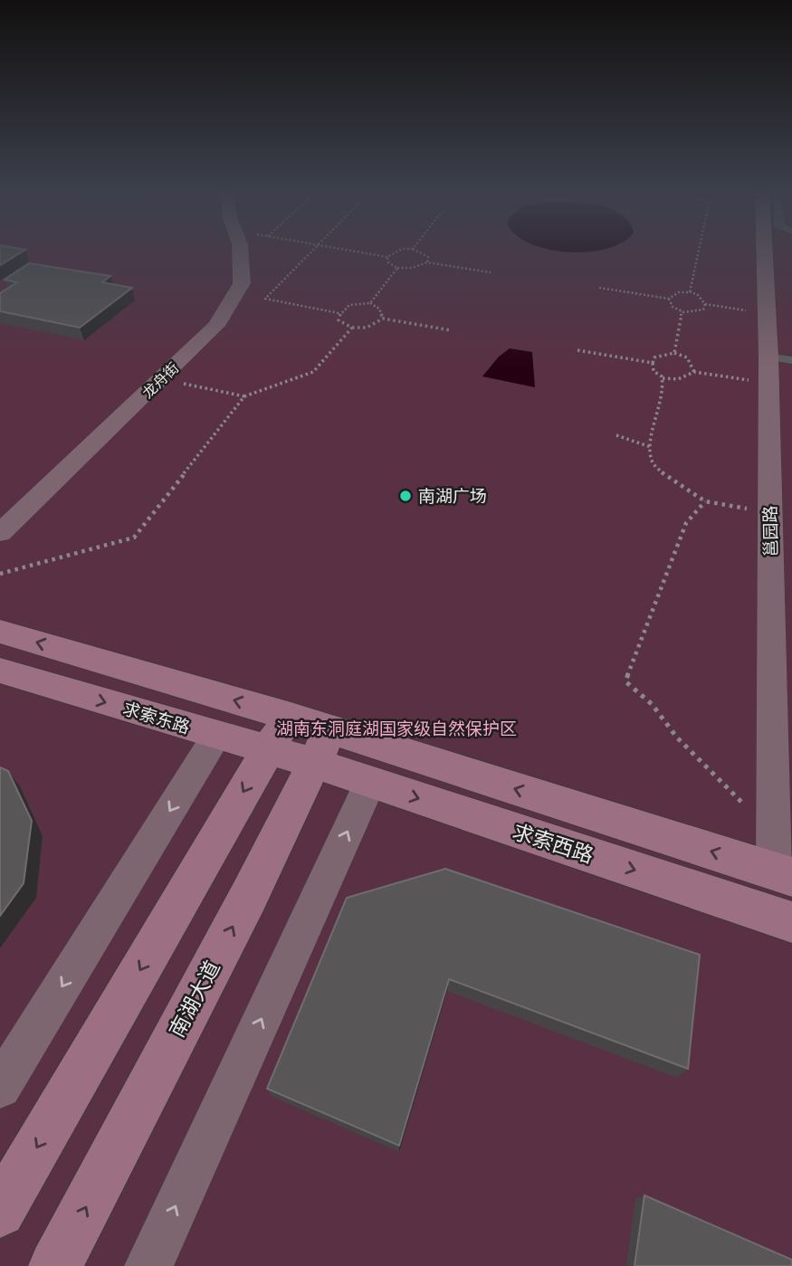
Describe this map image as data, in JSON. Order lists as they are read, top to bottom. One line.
{"streets":{"main road":["求索东路","求索西路","南湖大道"],"street":["龙舟街","邕园路"]},"crossings":[["求索西路","南湖大道"]],"parks":["湖南东洞庭湖国家级自然保护区"],"places":["南湖广场"]}
